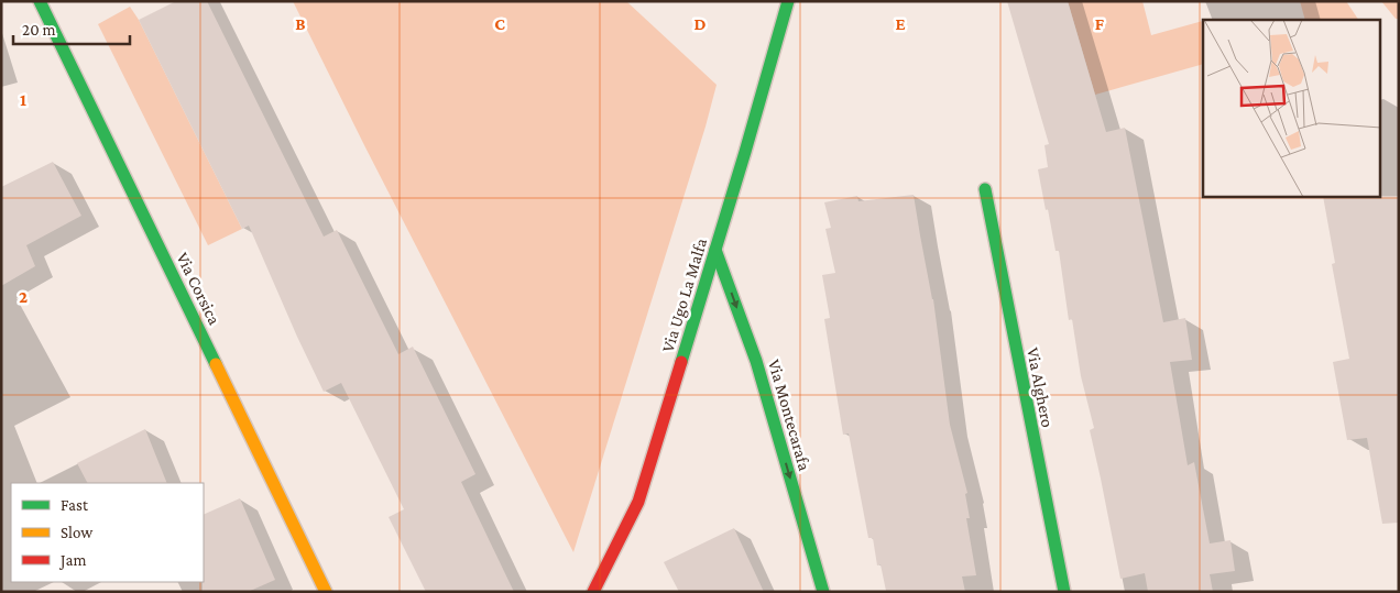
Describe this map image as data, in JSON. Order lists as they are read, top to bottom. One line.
{"streets":{"street":["Via Corsica","Via Ugo La Malfa","Via Alghero","Via Montecarafa"]},"crossings":[["Via Ugo La Malfa","Via Montecarafa"]],"one_way":["Via Montecarafa"],"legend":["Fast","Slow","Jam"],"scale_bar":"20 m","grid":{"columns":["B","C","D","E","F"],"rows":["1","2"]}}
